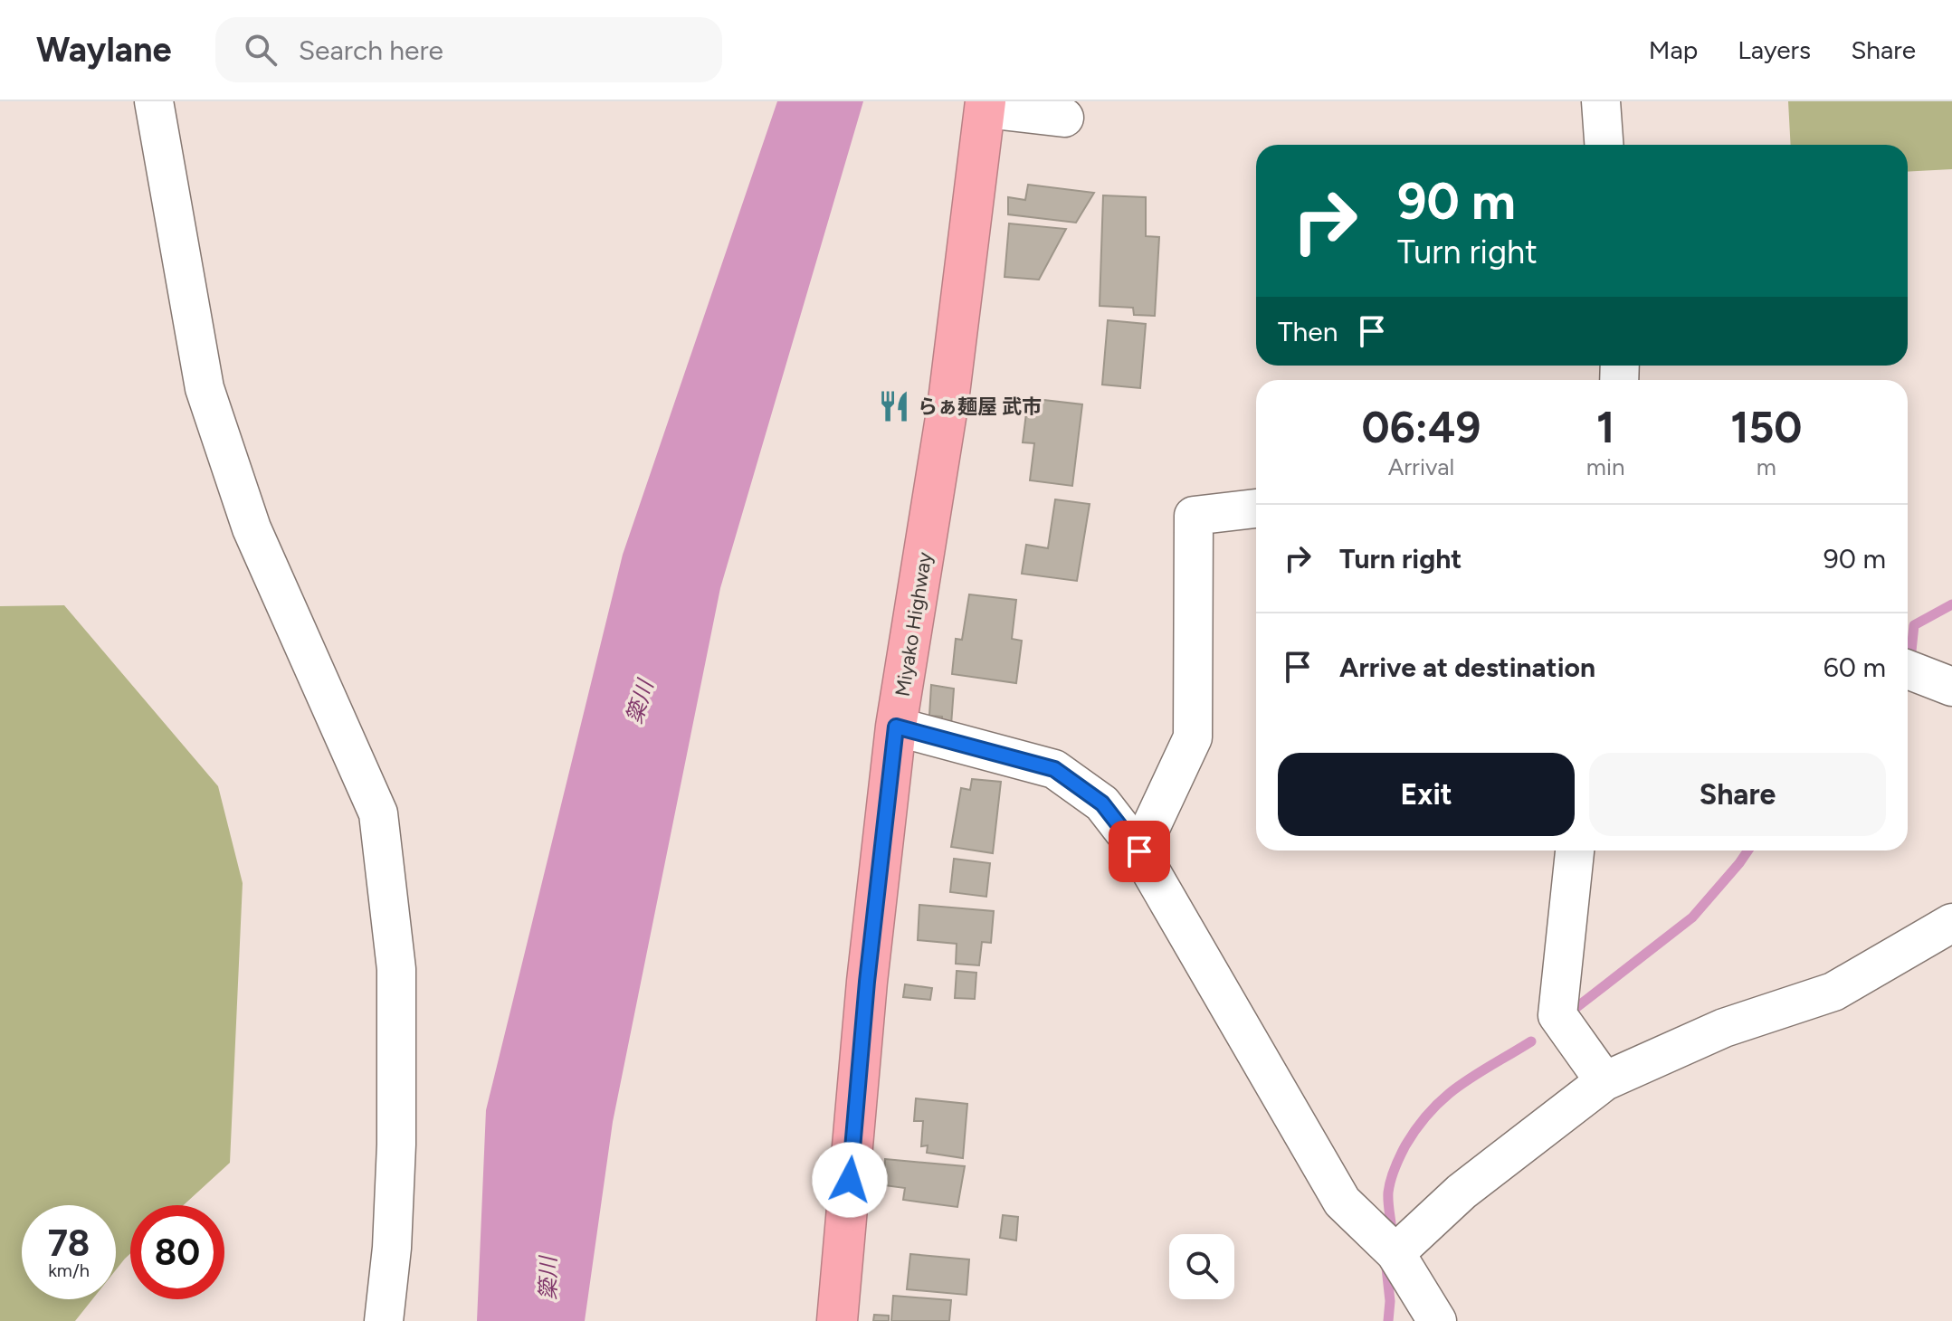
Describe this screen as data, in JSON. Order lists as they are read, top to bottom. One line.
{"streets":{"highway":["Miyako Highway"]},"water":["簗川"],"places":{"restaurant":["らぁ麺屋 武市"]},"page":{"header":"Waylane","search":"Search here","nav":["Map","Layers","Share"],"turn":["90 m","Turn right"],"then":"Then","eta":["06:49","Arrival","1","min","150","m"],"list":[{"name":"Turn right","value":"90 m"},{"name":"Arrive at destination","value":"60 m"}],"buttons":["Exit","Share"],"speed":"78 km/h","limit":"80"}}
